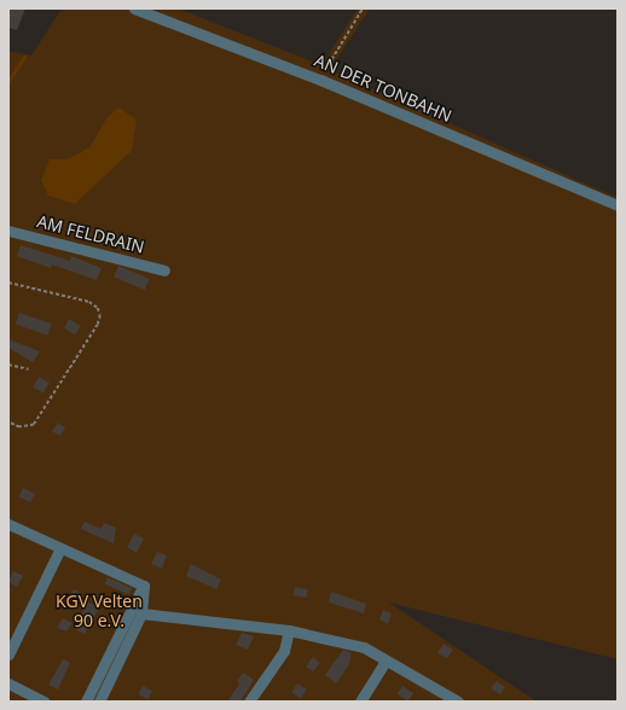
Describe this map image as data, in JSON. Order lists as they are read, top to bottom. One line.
{"streets":{"street":["AN DER TONBAHN","AM FELDRAIN"]},"parks":["KGV Velten 90 e.V."]}
